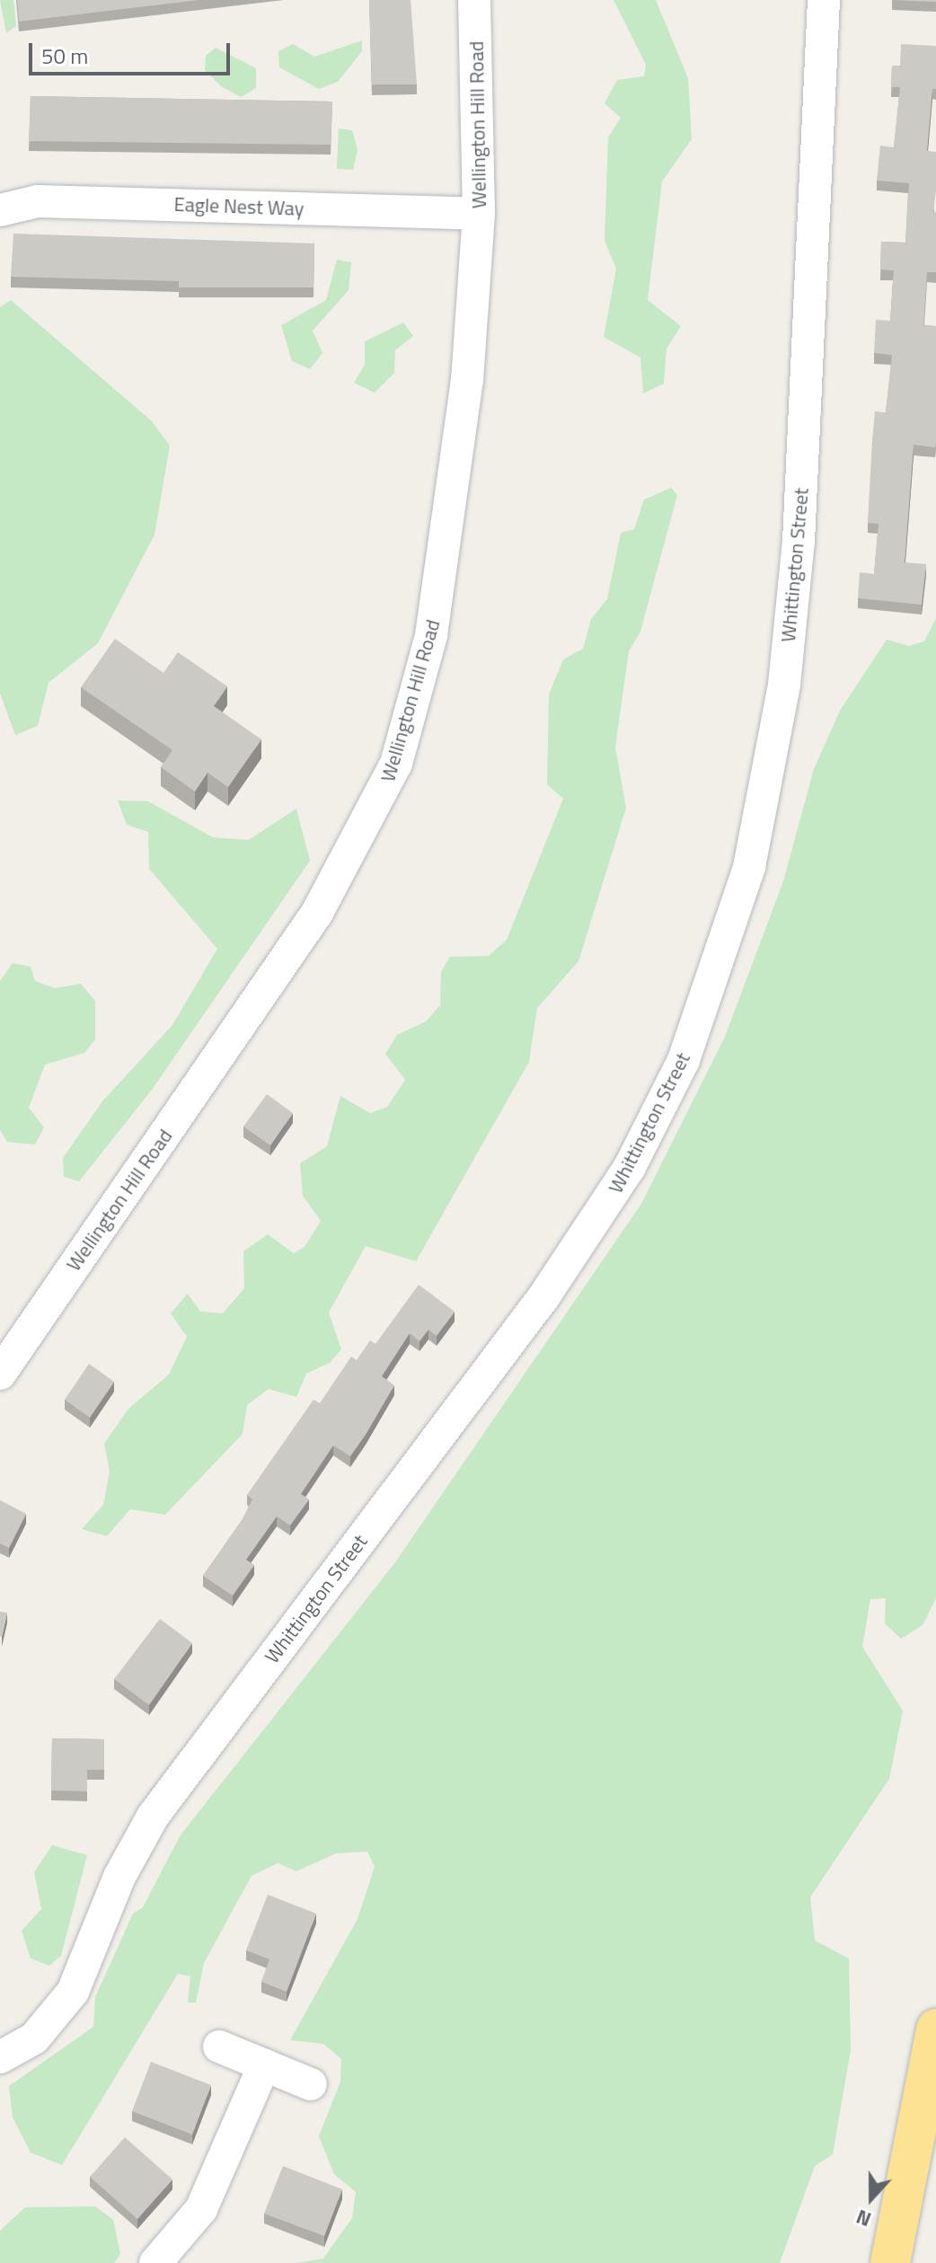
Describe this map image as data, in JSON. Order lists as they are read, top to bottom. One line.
{"streets":{"street":["Wellington Hill Road","Eagle Nest Way","Whittington Street"]},"crossings":[["Wellington Hill Road","Eagle Nest Way"]],"scale_bar":"50 m","north":"bottom"}
